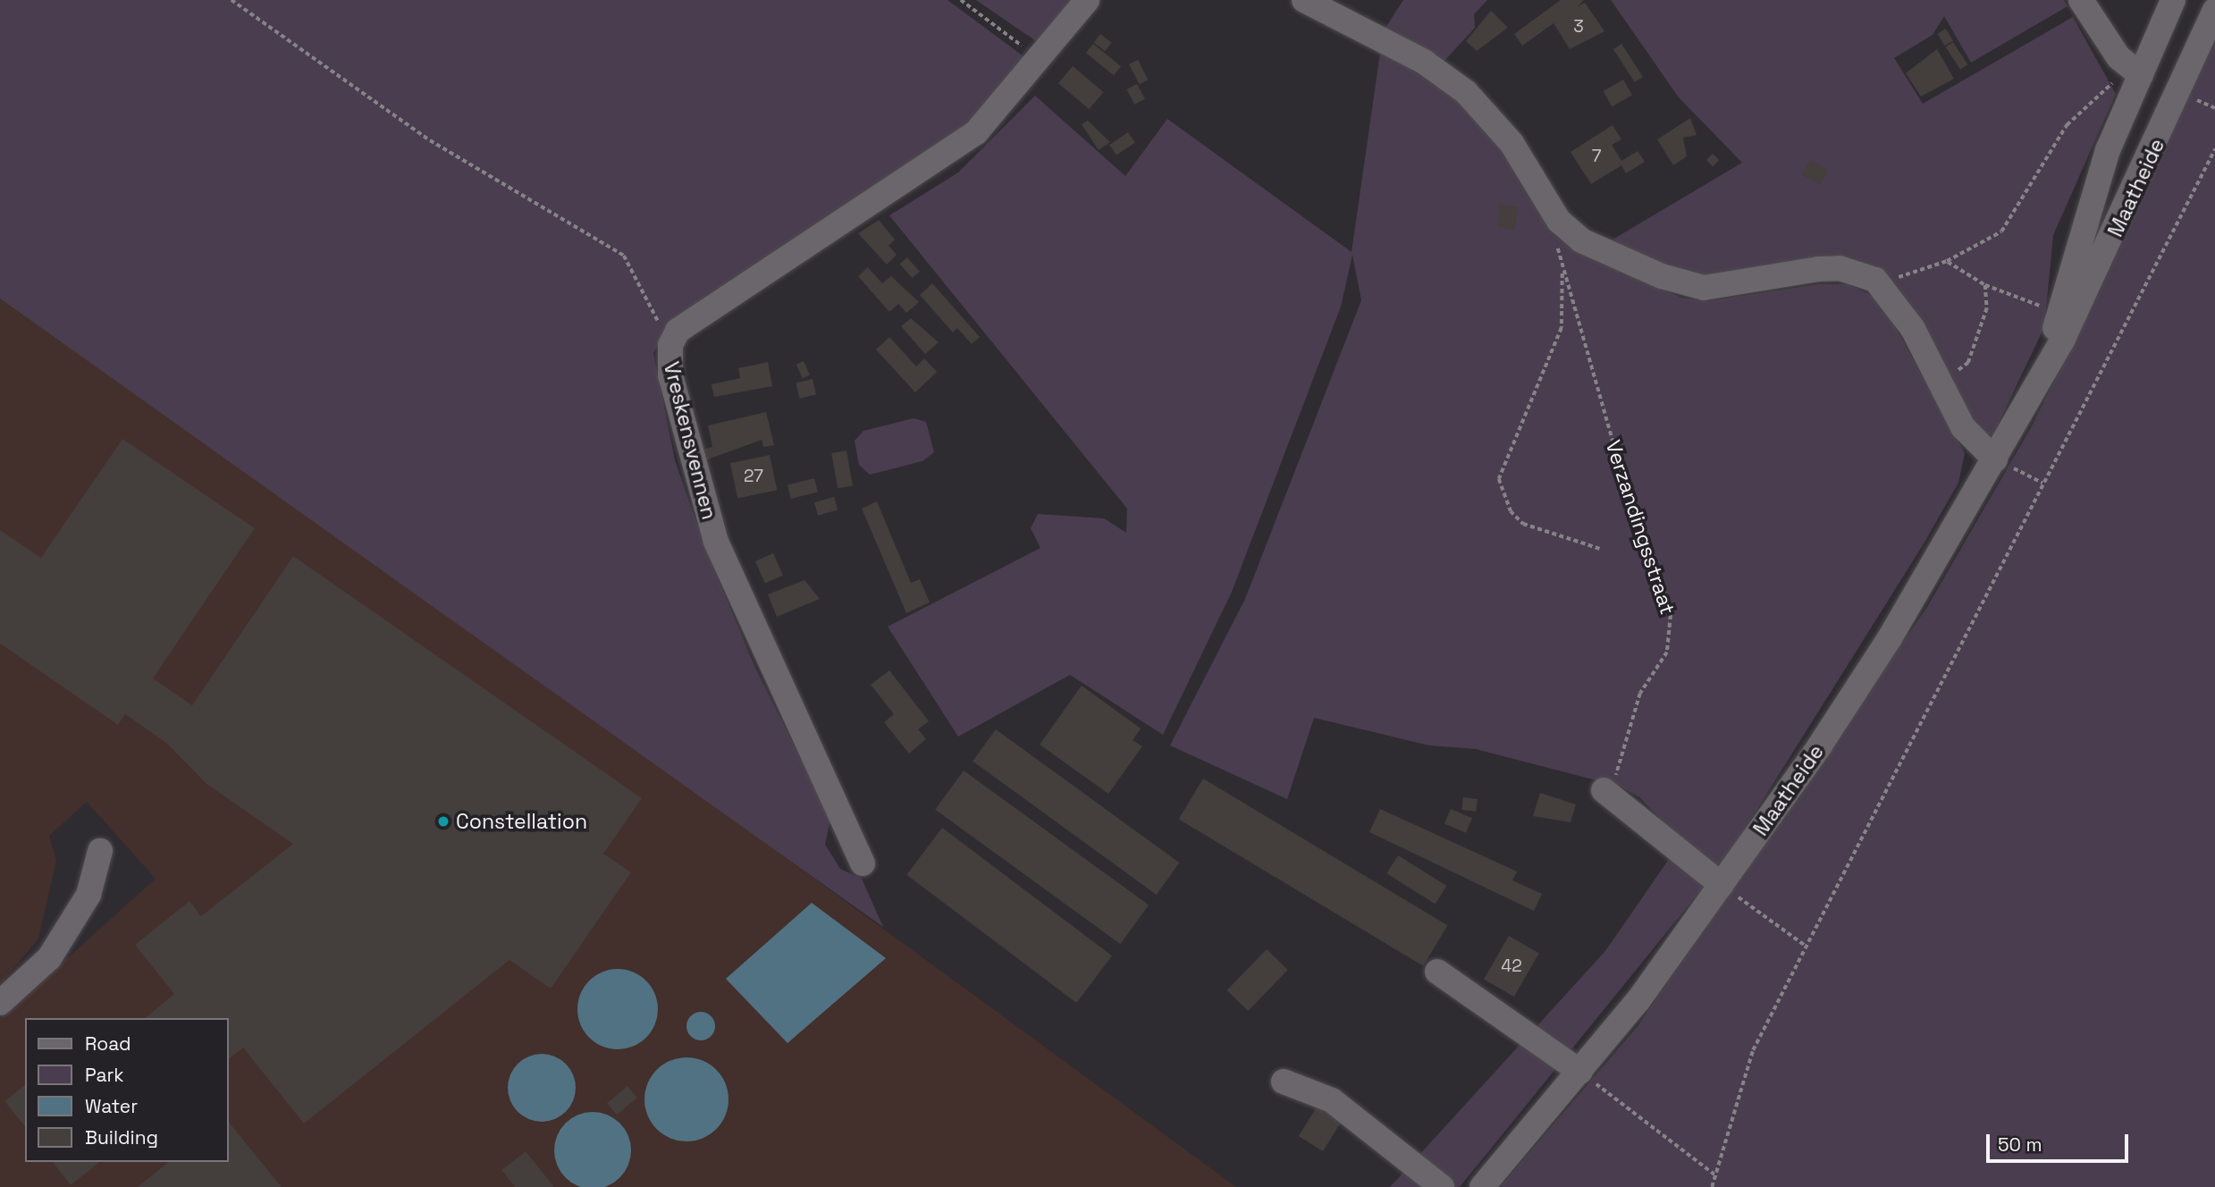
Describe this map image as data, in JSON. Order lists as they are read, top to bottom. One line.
{"streets":{"street":["Maatheide","Vreskensvennen"],"path":["Verzandingsstraat"]},"places":["Constellation"],"house_numbers":["3","7","27","42"],"legend":["Road","Park","Water","Building"],"scale_bar":"50 m"}
